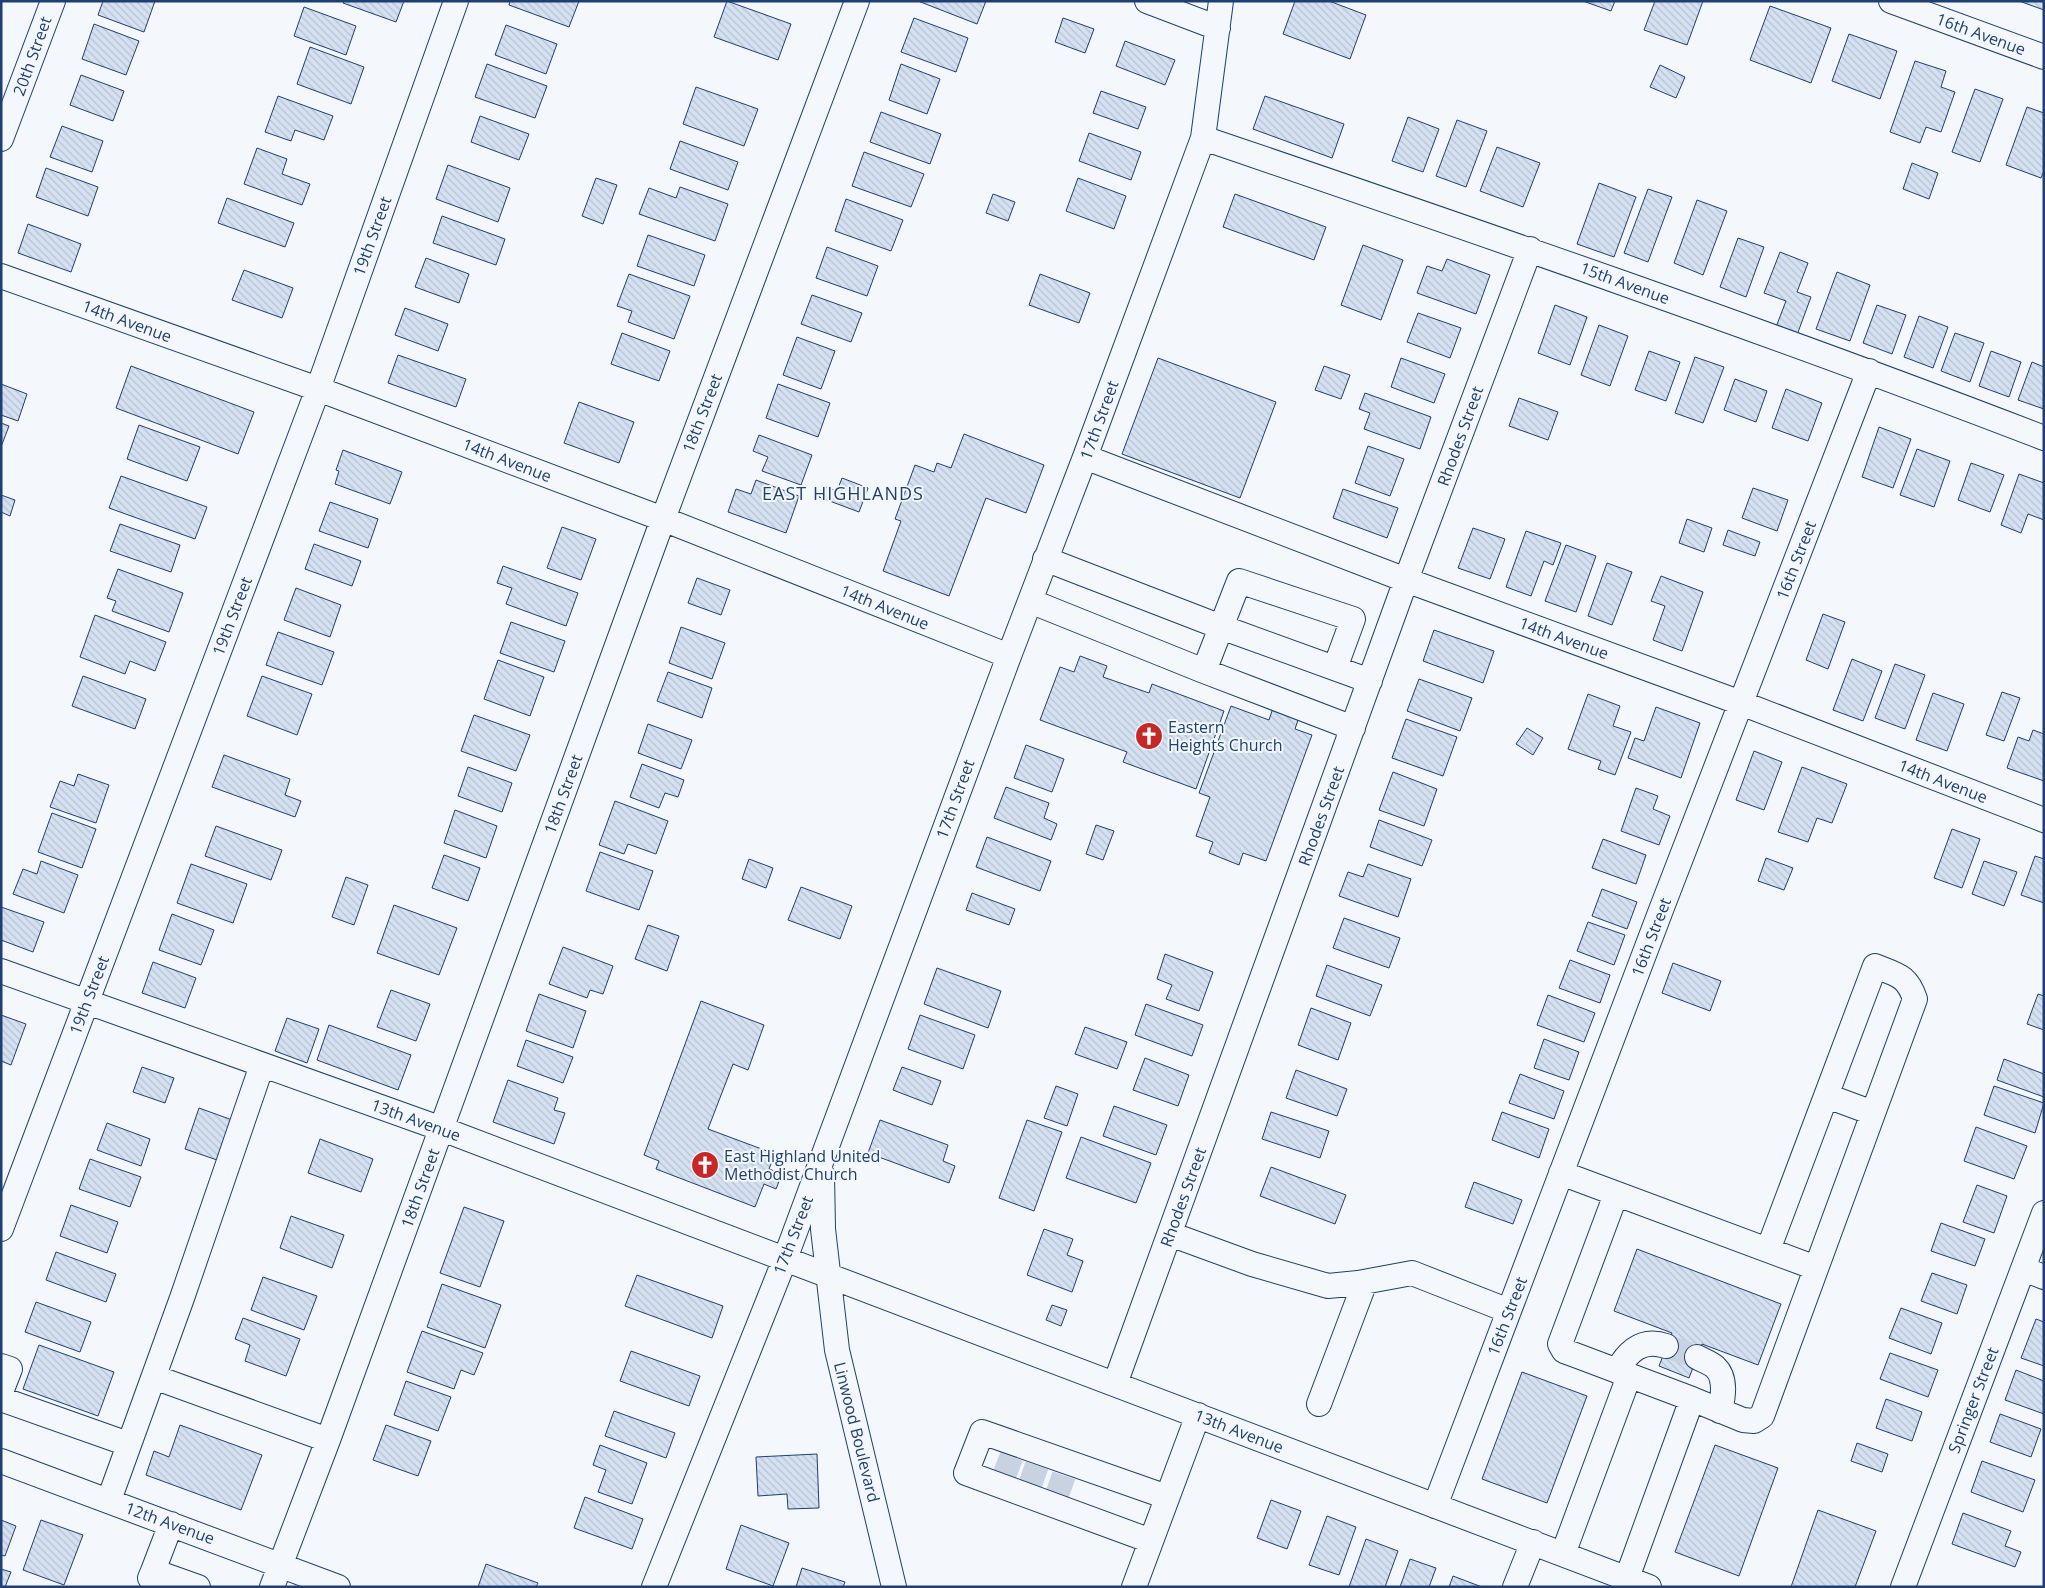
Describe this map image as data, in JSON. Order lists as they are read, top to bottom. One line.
{"streets":{"street":["16th Avenue","20th Street","19th Street","15th Avenue","14th Avenue","18th Street","17th Street","Rhodes Street","16th Street","13th Avenue","Springer Street","Linwood Boulevard","12th Avenue"]},"crossings":[["19th Street","14th Avenue"],["19th Street","13th Avenue"],["15th Avenue","17th Street"],["15th Avenue","Rhodes Street"],["15th Avenue","16th Street"],["14th Avenue","18th Street"],["14th Avenue","17th Street"],["14th Avenue","Rhodes Street"],["14th Avenue","16th Street"],["18th Street","13th Avenue"],["18th Street","12th Avenue"],["17th Street","13th Avenue"],["Rhodes Street","13th Avenue"],["16th Street","13th Avenue"],["13th Avenue","Linwood Boulevard"]],"districts":["EAST HIGHLANDS"],"places":{"church":["Eastern Heights Church","East Highland United Methodist Church"]}}
